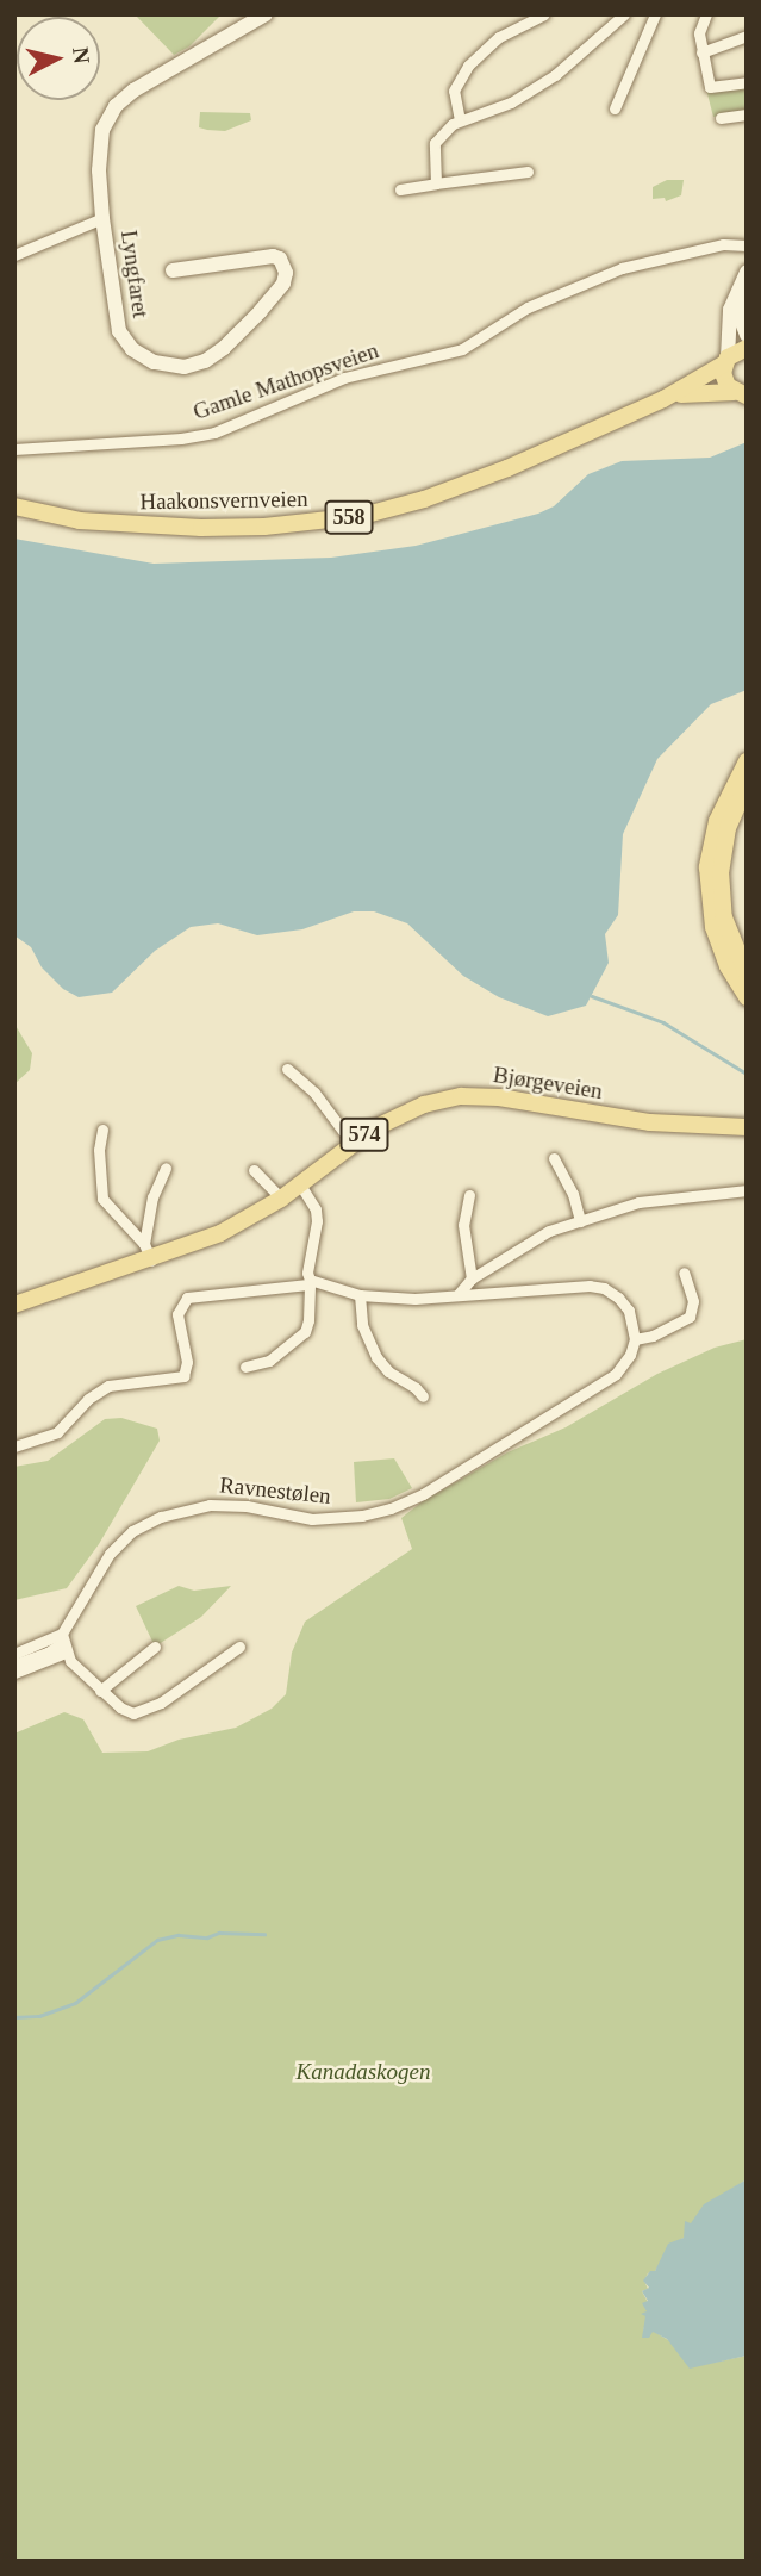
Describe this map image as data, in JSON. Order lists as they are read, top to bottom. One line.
{"streets":{"main road":["Haakonsvernveien","558","Bjørgeveien","574"],"street":["Lyngfaret","Gamle Mathopsveien","Ravnestølen"]},"crossings":[["Haakonsvernveien","558"]],"parks":["Kanadaskogen"],"north":"right"}
